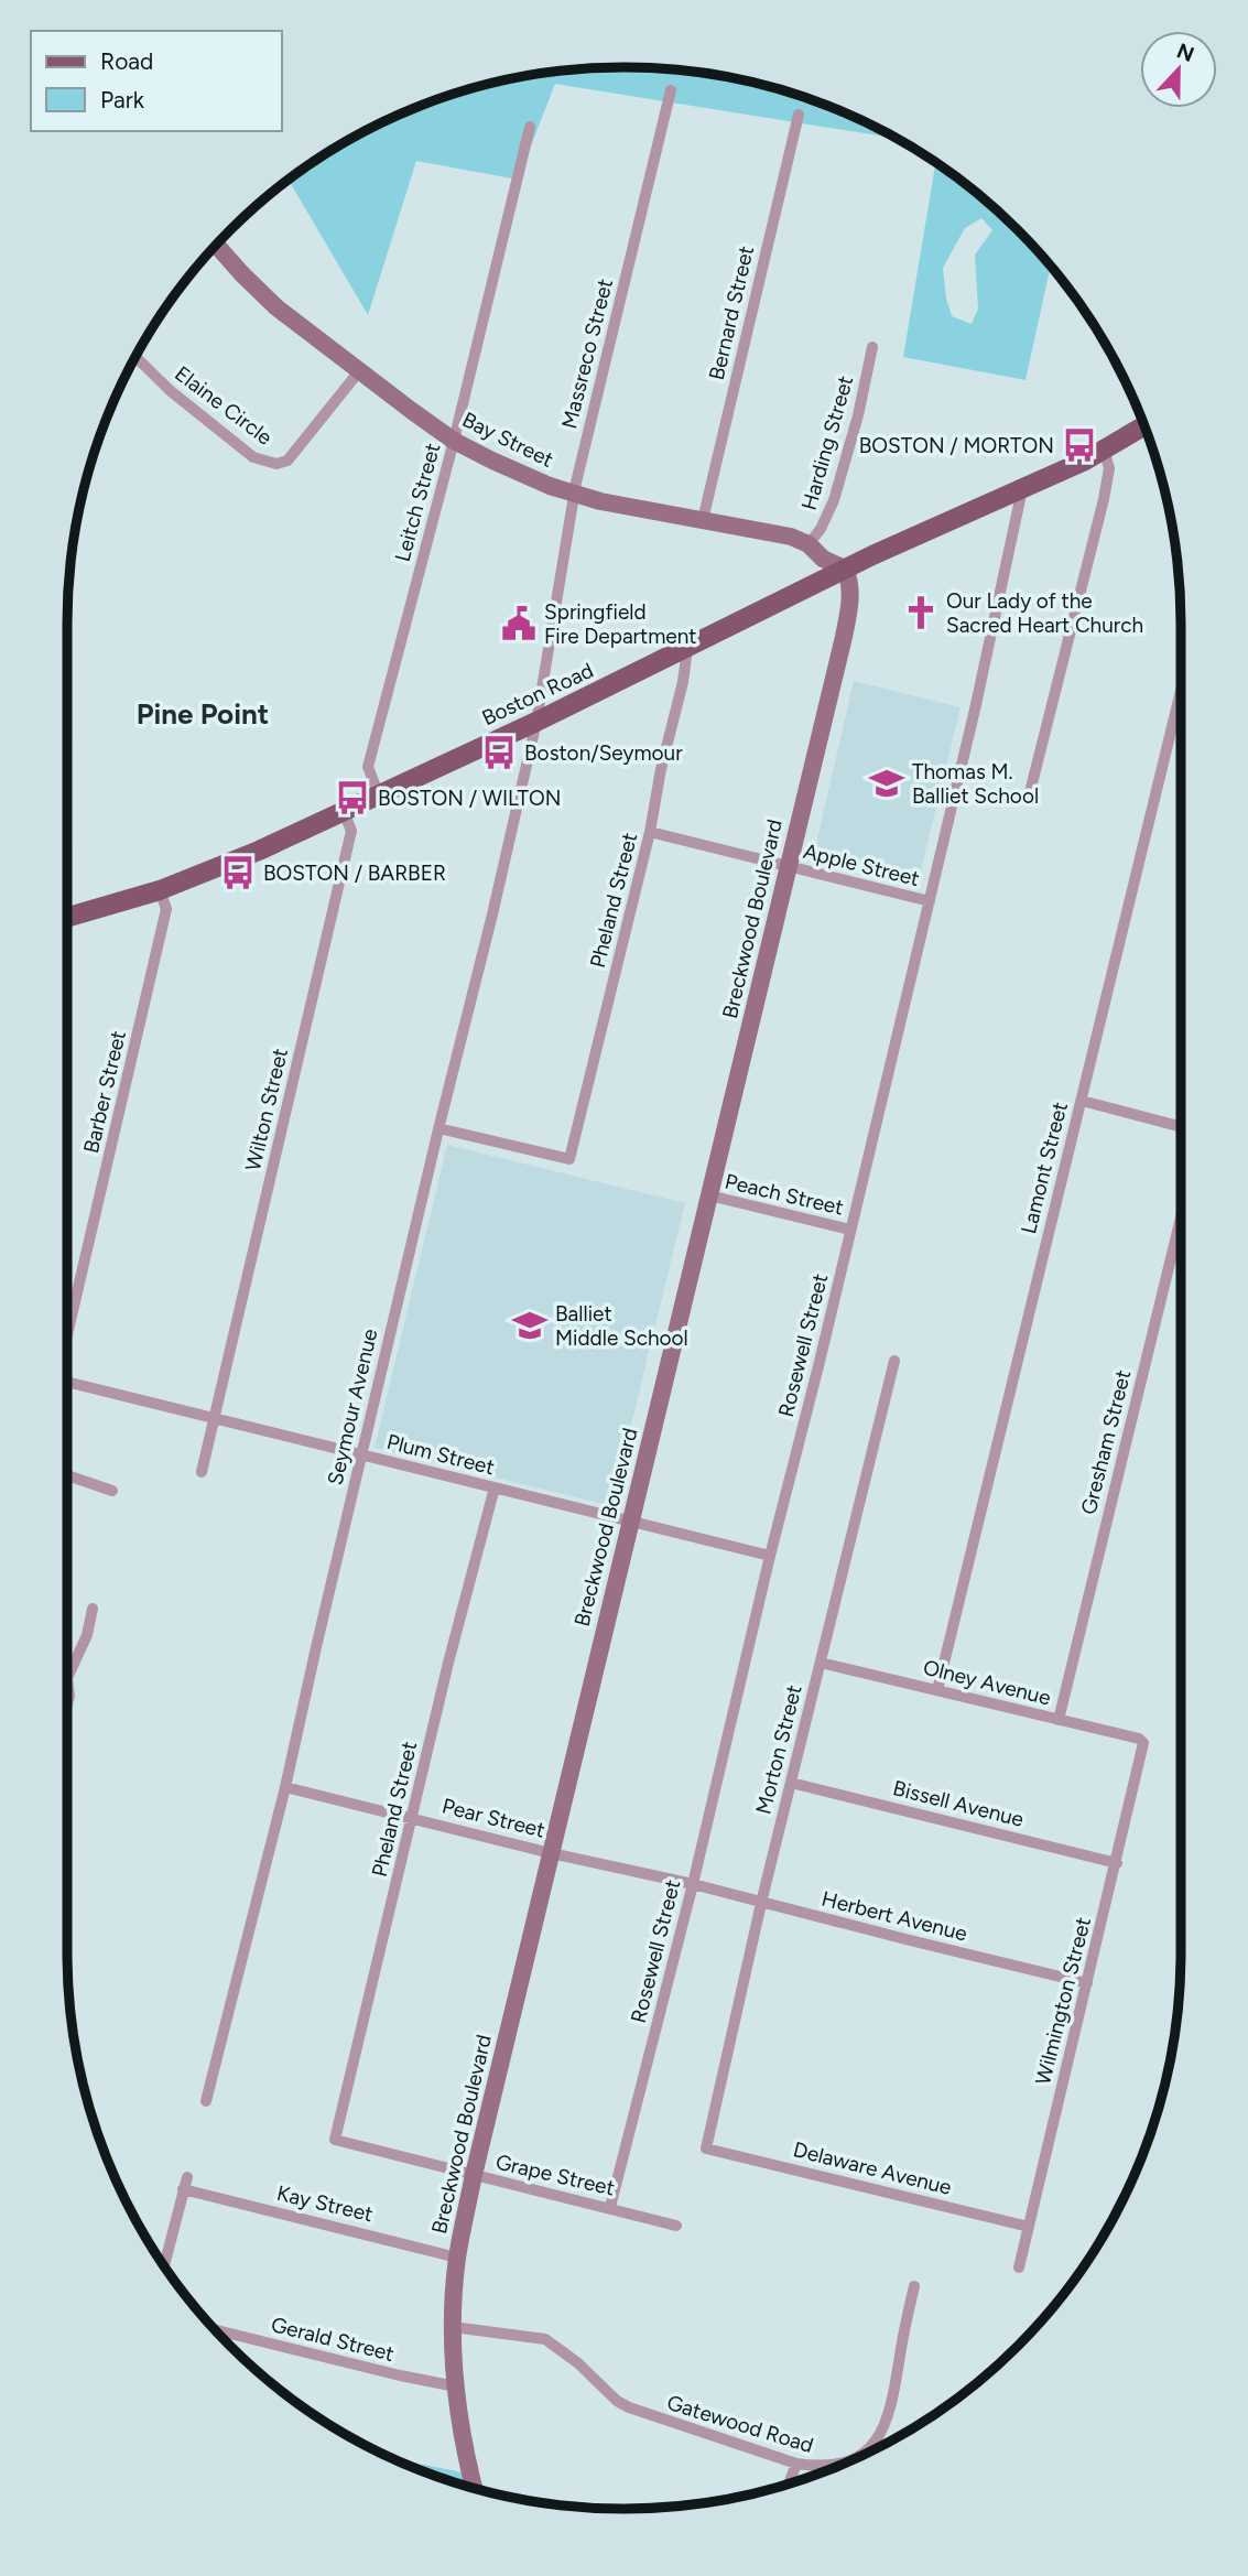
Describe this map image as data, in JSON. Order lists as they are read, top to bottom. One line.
{"streets":{"main road":["Bay Street","Boston Road","Breckwood Boulevard"],"street":["Bernard Street","Massreco Street","Elaine Circle","Harding Street","Leitch Street","Apple Street","Pheland Street","Barber Street","Wilton Street","Lamont Street","Peach Street","Rosewell Street","Seymour Avenue","Gresham Street","Plum Street","Olney Avenue","Morton Street","Bissell Avenue","Pear Street","Herbert Avenue","Wilmington Street","Delaware Avenue","Grape Street","Kay Street","Gerald Street","Gatewood Road"]},"crossings":[["Bernard Street","Bay Street"],["Massreco Street","Bay Street"],["Massreco Street","Boston Road"],["Massreco Street","Seymour Avenue"],["Elaine Circle","Bay Street"],["Bay Street","Harding Street"],["Bay Street","Leitch Street"],["Bay Street","Boston Road"],["Bay Street","Breckwood Boulevard"],["Leitch Street","Boston Road"],["Boston Road","Pheland Street"],["Boston Road","Breckwood Boulevard"],["Boston Road","Barber Street"],["Boston Road","Wilton Street"],["Boston Road","Rosewell Street"],["Boston Road","Seymour Avenue"],["Apple Street","Pheland Street"],["Apple Street","Breckwood Boulevard"],["Apple Street","Rosewell Street"],["Pheland Street","Seymour Avenue"],["Pheland Street","Plum Street"],["Pheland Street","Pear Street"],["Pheland Street","Grape Street"],["Breckwood Boulevard","Peach Street"],["Breckwood Boulevard","Plum Street"],["Breckwood Boulevard","Pear Street"],["Breckwood Boulevard","Grape Street"],["Breckwood Boulevard","Kay Street"],["Breckwood Boulevard","Gerald Street"],["Breckwood Boulevard","Gatewood Road"],["Wilton Street","Plum Street"],["Lamont Street","Olney Avenue"],["Peach Street","Rosewell Street"],["Rosewell Street","Plum Street"],["Rosewell Street","Pear Street"],["Rosewell Street","Herbert Avenue"],["Rosewell Street","Grape Street"],["Seymour Avenue","Plum Street"],["Seymour Avenue","Pear Street"],["Gresham Street","Olney Avenue"],["Olney Avenue","Morton Street"],["Olney Avenue","Wilmington Street"],["Morton Street","Bissell Avenue"],["Morton Street","Herbert Avenue"],["Morton Street","Delaware Avenue"],["Bissell Avenue","Wilmington Street"],["Pear Street","Herbert Avenue"],["Herbert Avenue","Wilmington Street"],["Wilmington Street","Delaware Avenue"]],"districts":["Pine Point"],"places":{"bus stop":["BOSTON / MORTON","Boston/Seymour","BOSTON / WILTON","BOSTON / BARBER"],"church":["Our Lady of the Sacred Heart Church"],"public building":["Springfield Fire Department"],"school or university":["Thomas M. Balliet School","Balliet Middle School"]},"legend":["Road","Park"],"north":"top"}
